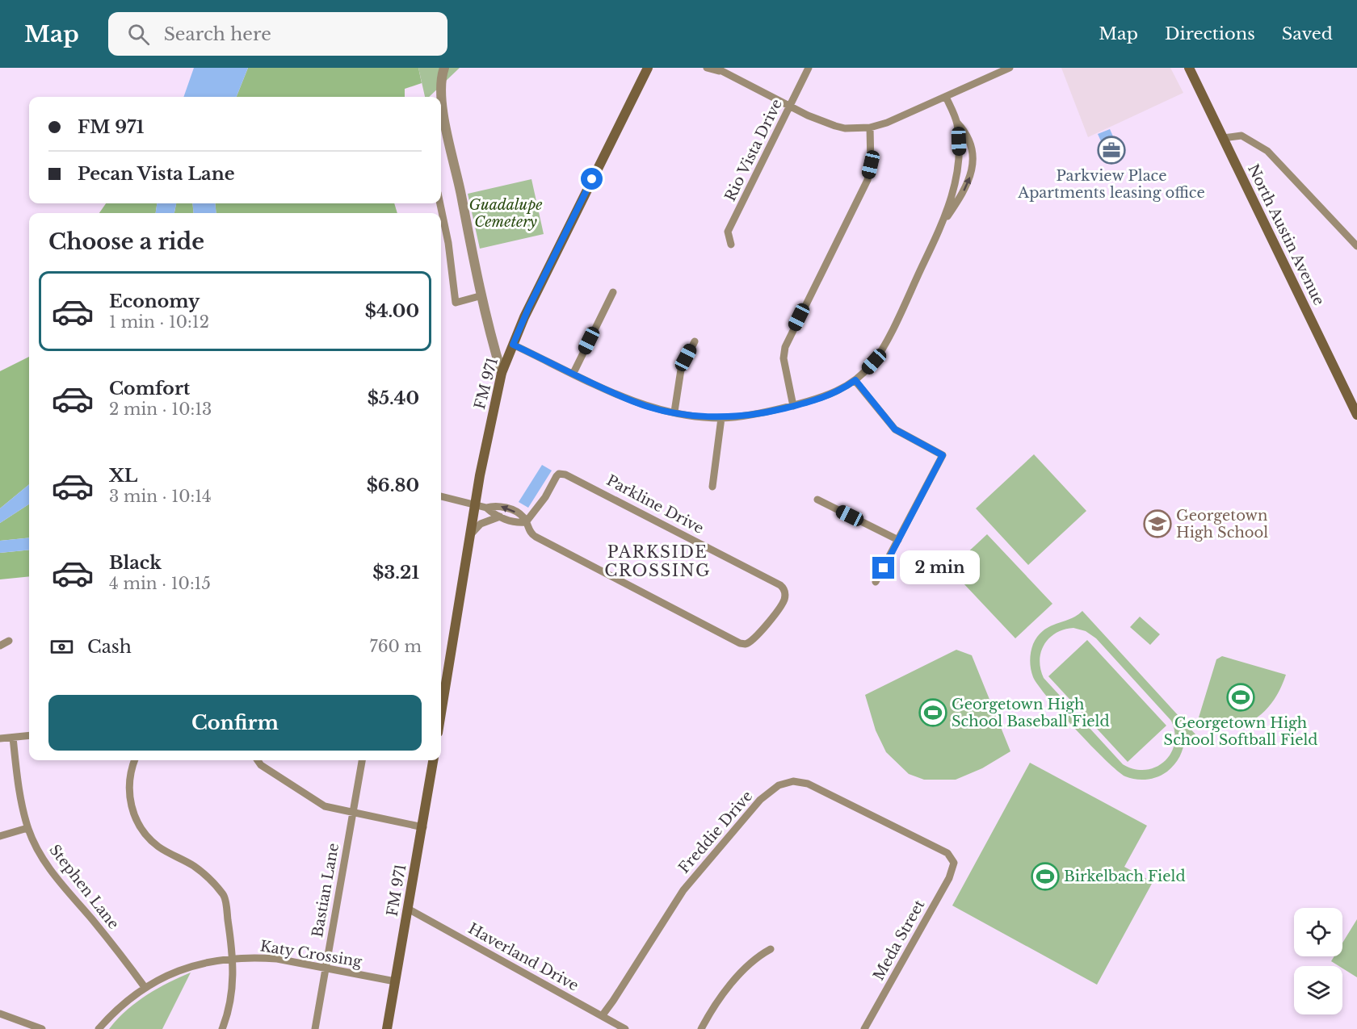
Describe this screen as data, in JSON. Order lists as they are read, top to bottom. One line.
{"streets":{"main road":["North Austin Avenue","FM 971"],"street":["Rio Vista Drive","Parkline Drive","Freddie Drive","Stephen Lane","Bastian Lane","Meda Street","Katy Crossing","Haverland Drive"]},"crossings":[["FM 971","Parkline Drive"],["FM 971","Katy Crossing"],["FM 971","Haverland Drive"],["Freddie Drive","Meda Street"],["Freddie Drive","Haverland Drive"],["Stephen Lane","Katy Crossing"],["Bastian Lane","Katy Crossing"]],"districts":["PARKSIDE CROSSING"],"parks":["Guadalupe Cemetery"],"places":{"office":["Parkview Place Apartments leasing office"],"school or university":["Georgetown High School"],"sports":["Georgetown High School Softball Field","Georgetown High School Baseball Field","Birkelbach Field"]},"page":{"header":"Map","search":"Search here","nav":["Map","Directions","Saved"],"banner":["FM 971","Pecan Vista Lane"],"heading":"Choose a ride","list":[{"name":"Economy","note":"1 min · 10:12","value":"$4.00"},{"name":"Comfort","note":"2 min · 10:13","value":"$5.40"},{"name":"XL","note":"3 min · 10:14","value":"$6.80"},{"name":"Black","note":"4 min · 10:15","value":"$3.21"}],"bubble":"2 min","pay":["Cash","760 m"],"buttons":"Confirm"}}
